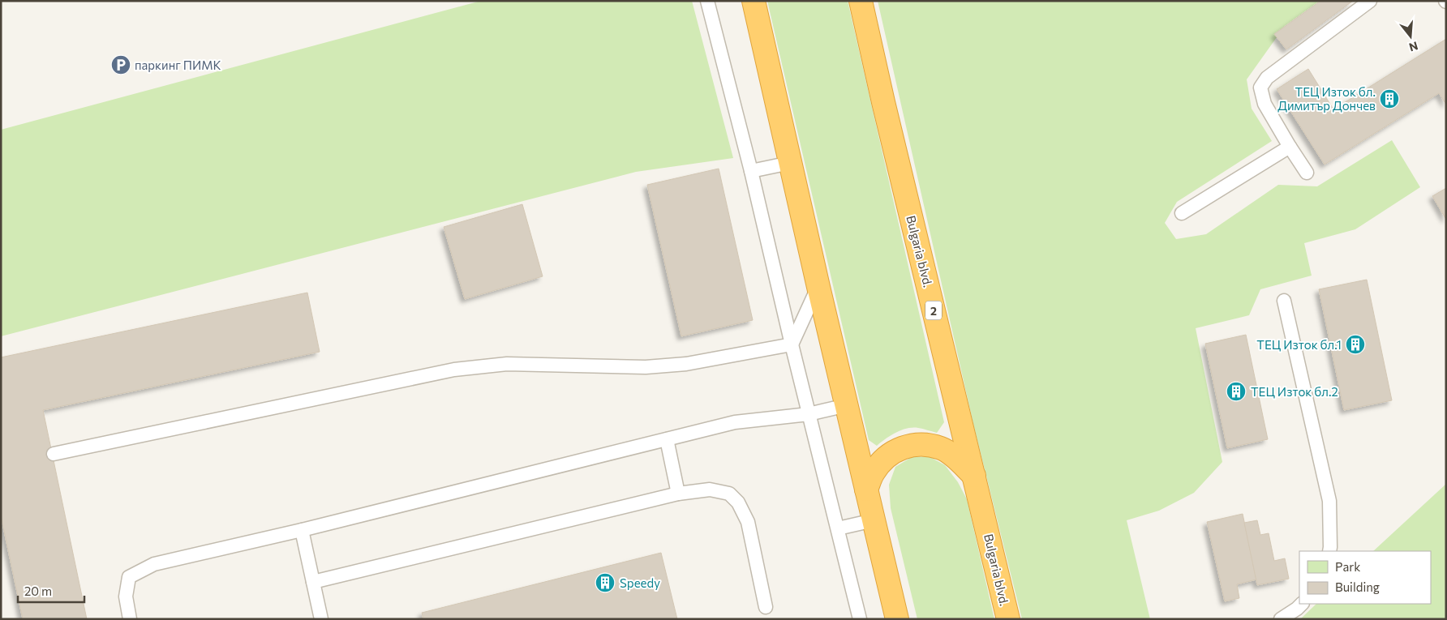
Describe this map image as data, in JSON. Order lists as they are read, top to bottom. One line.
{"streets":{"highway":["Bulgaria blvd.","2"]},"places":{"parking":["паркинг ПИМК"],"building":["ТЕЦ Изток бл. Димитър Дончев","ТЕЦ Изток бл.1","ТЕЦ Изток бл.2","Speedy"]},"legend":["Park","Building"],"scale_bar":"20 m","north":"bottom"}
